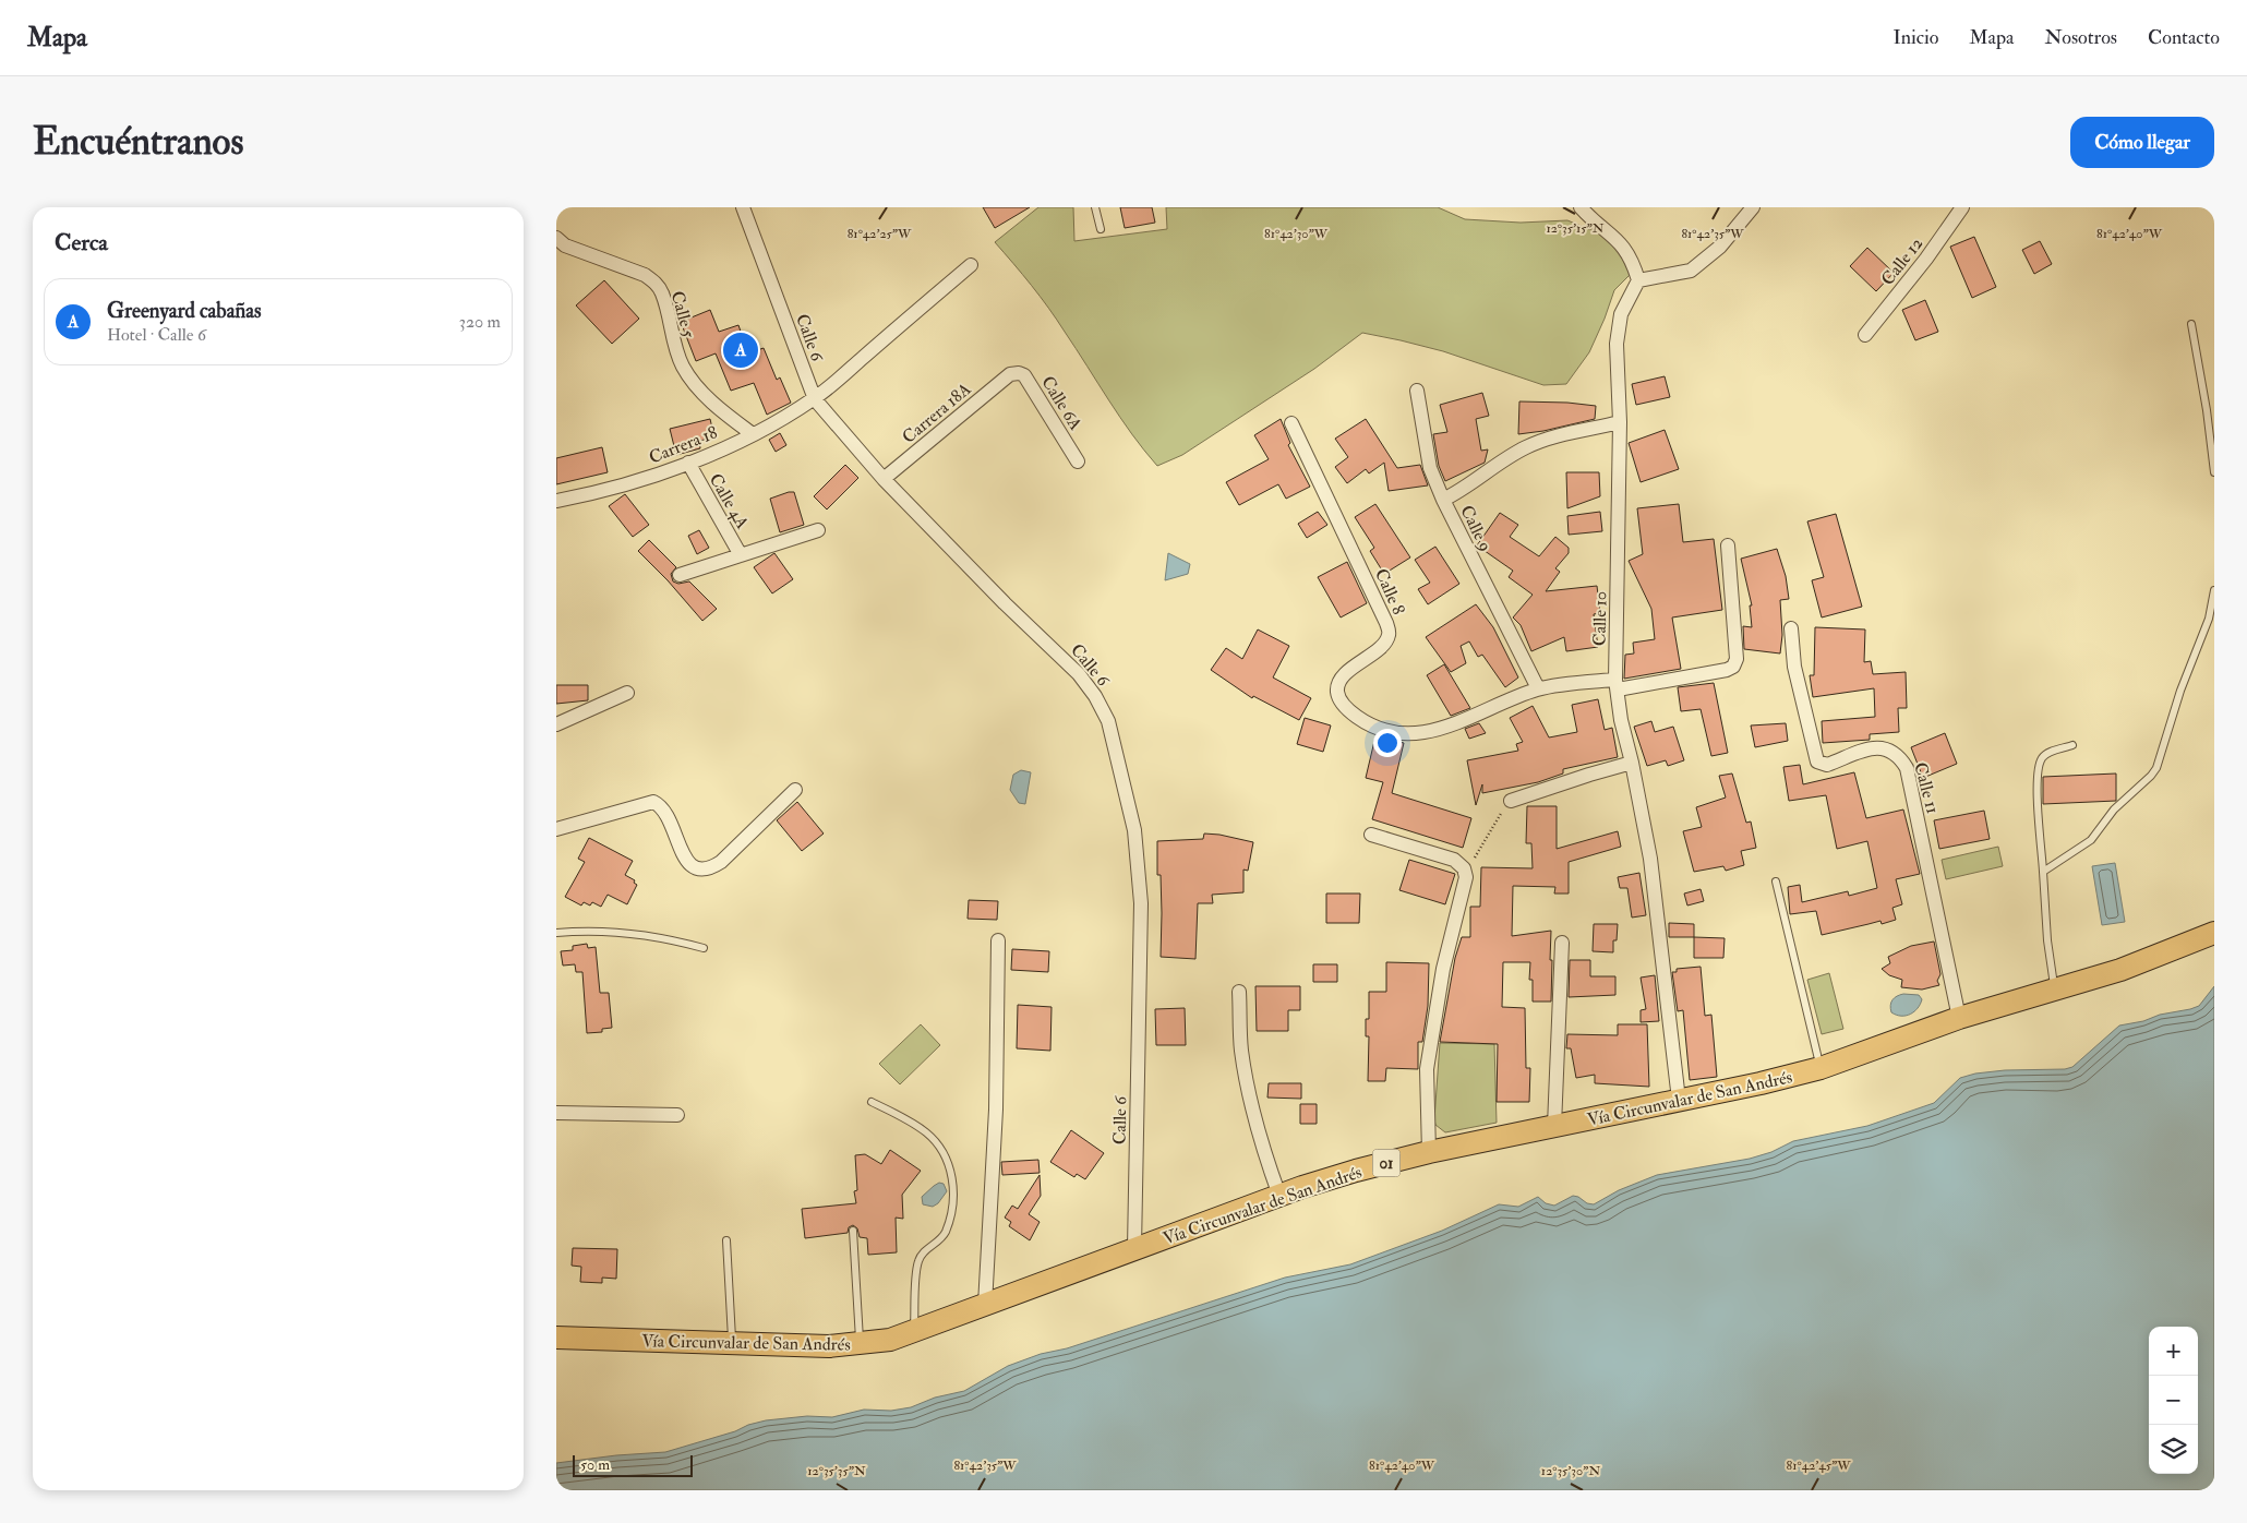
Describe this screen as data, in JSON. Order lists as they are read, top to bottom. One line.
{"streets":{"highway":["Vía Circunvalar de San Andrés","01"],"street":["Calle 12","Calle 5","Calle 6","Calle 6A","Carrera 18A","Carrera 18","Calle 4A","Calle 9","Calle 8","Calle 10","Calle 11"]},"crossings":[["Calle 5","Carrera 18"],["Calle 6","Carrera 18A"],["Calle 6","Carrera 18"],["Calle 6","Vía Circunvalar de San Andrés"],["Calle 6A","Carrera 18A"],["Carrera 18","Calle 4A"],["Calle 9","Calle 8"],["Calle 9","Calle 10"],["Calle 8","Calle 10"],["Calle 10","Vía Circunvalar de San Andrés"],["Calle 11","Vía Circunvalar de San Andrés"]],"scale_bar":"50 m","page":{"header":"Mapa","nav":["Inicio","Mapa","Nosotros","Contacto"],"buttons":"Cómo llegar","title":"Encuéntranos","heading":"Cerca","list":[{"mark":"A","name":"Greenyard cabañas","note":"Hotel · Calle 6","value":"320 m"}],"pins":"A","map_buttons":["+","−"],"scale":"50 m"},"coordinates":["12°35'15\"N","81°42'25\"W","81°42'30\"W","81°42'35\"W","81°42'40\"W","81°42'45\"W","12°35'35\"N","12°35'30\"N"]}
